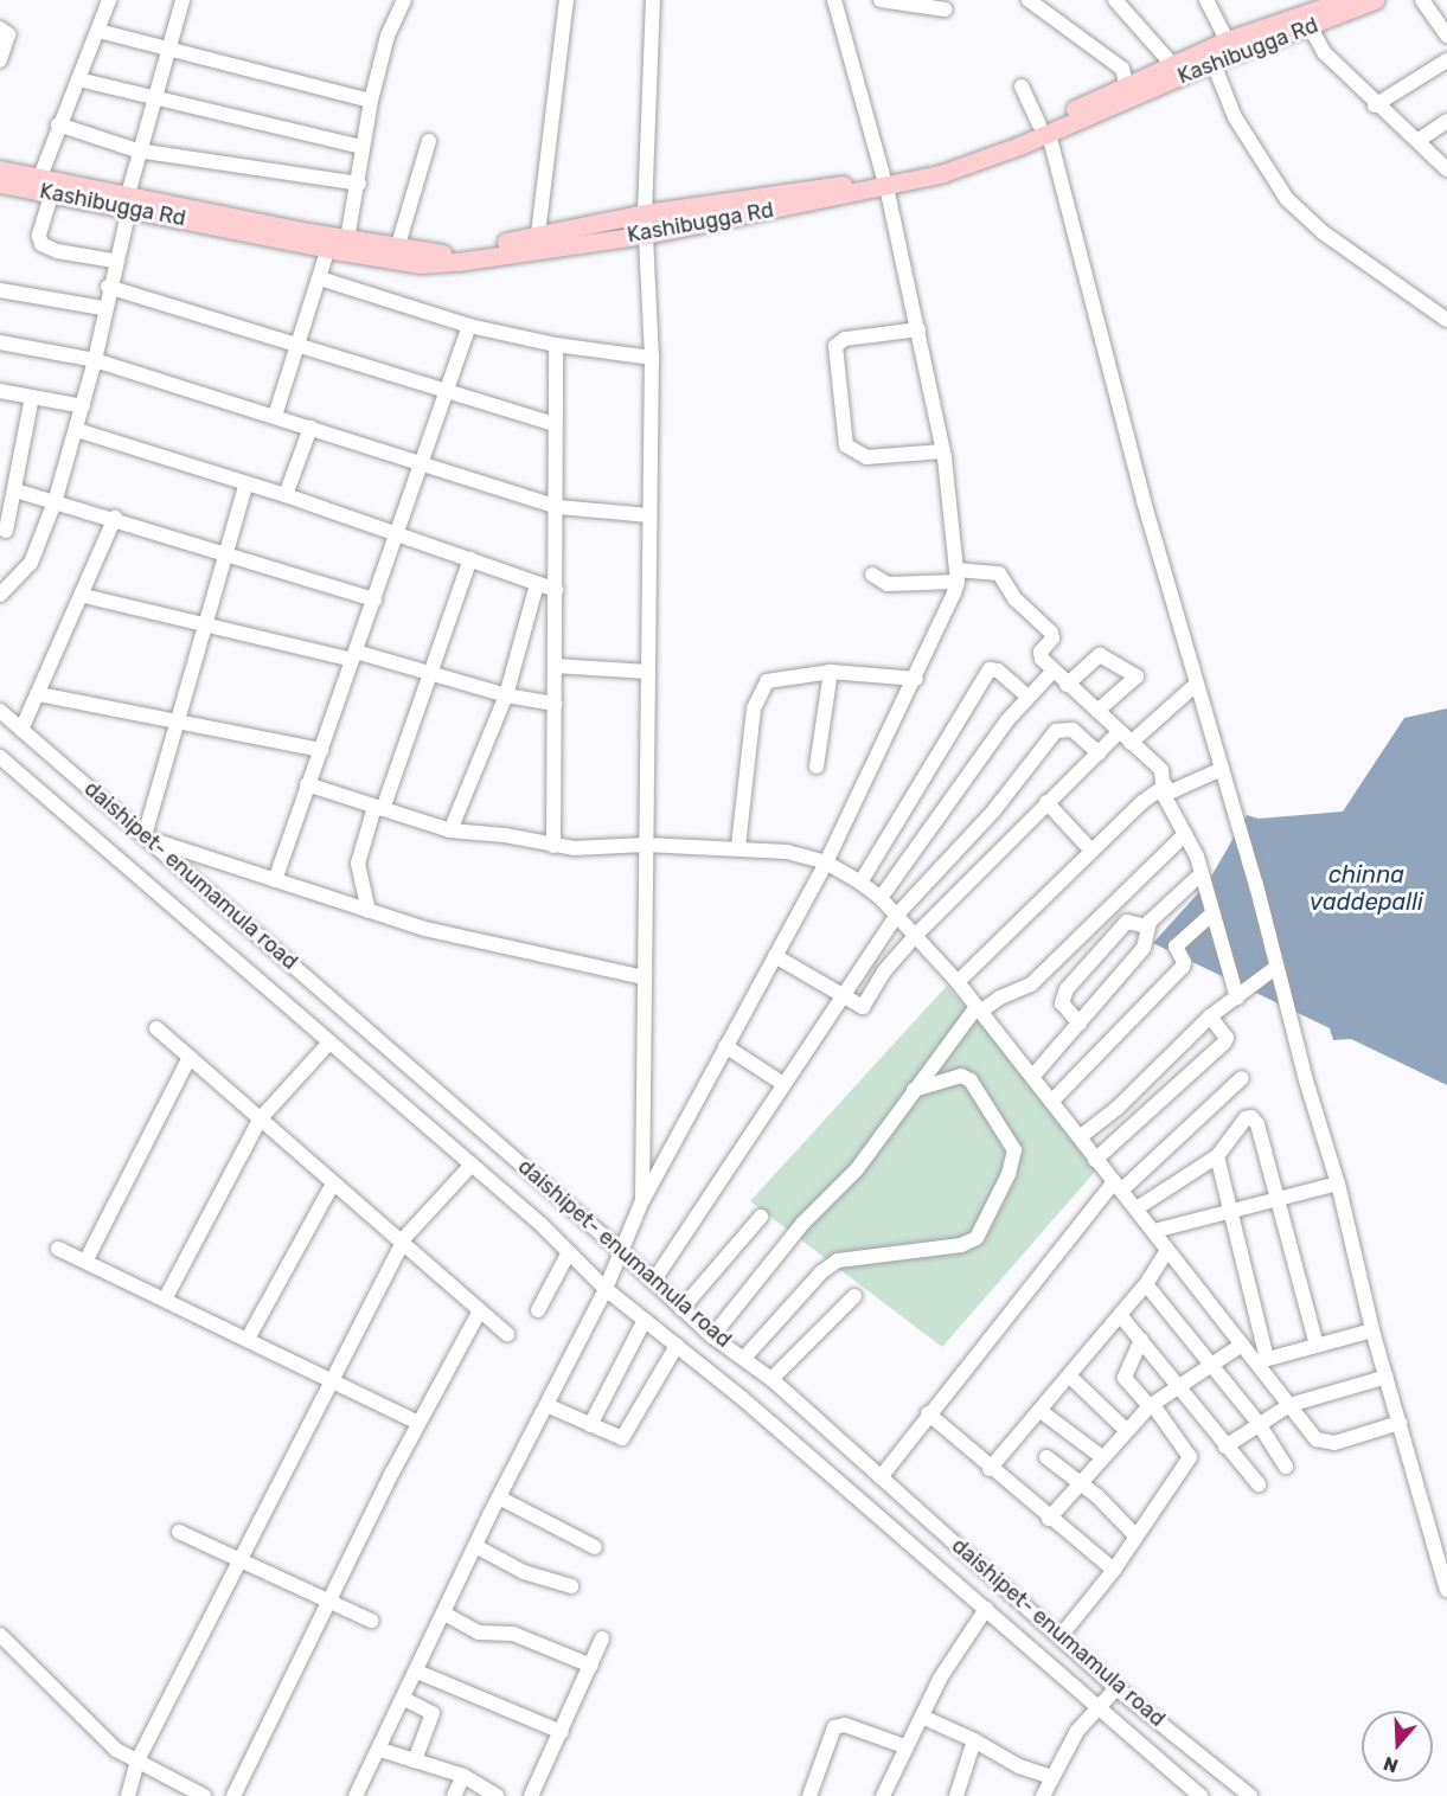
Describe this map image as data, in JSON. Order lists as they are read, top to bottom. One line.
{"streets":{"main road":["Kashibugga Rd"],"street":["daishipet- enumamula road"]},"water":["chinna vaddepalli"],"north":"bottom"}
